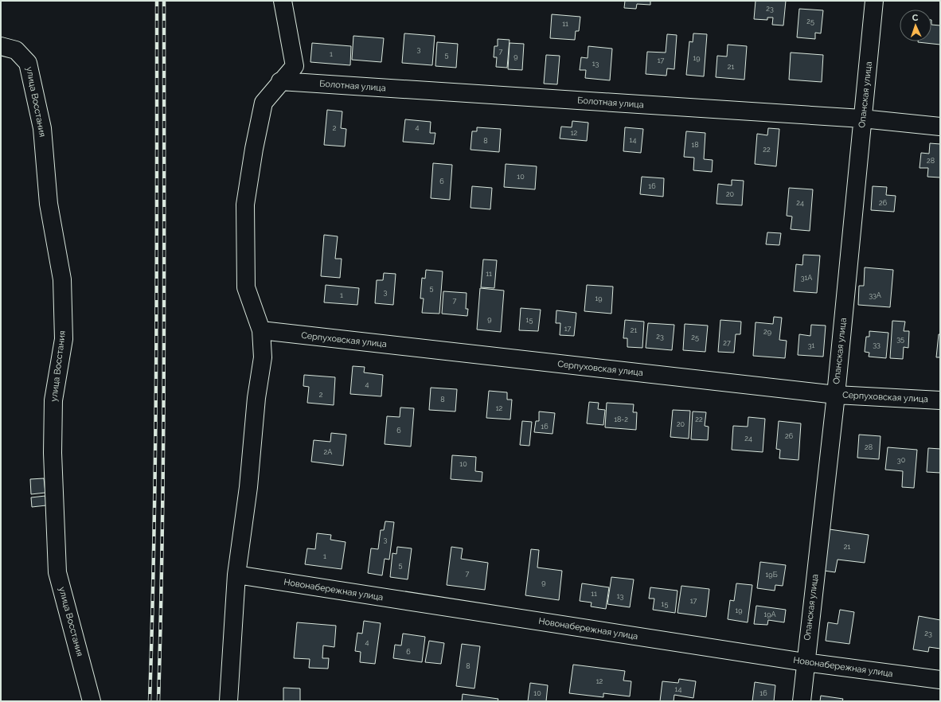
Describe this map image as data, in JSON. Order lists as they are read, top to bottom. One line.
{"streets":{"street":["Болотная улица","Опанская улица","улица Восстания","Серпуховская улица","Новонабережная улица"]},"crossings":[["Болотная улица","Опанская улица"],["Опанская улица","Серпуховская улица"],["Опанская улица","Новонабережная улица"]],"house_numbers":["23","25","11","3","7","1","5","9","19","17","13","21","4","2","12","14","8","18","22","28","10","6","16","20","24","26","11","31А","5","3","1","33А","19","7","9","15","17","21","29","23","25","35","27","33","31","4","2","8","12","18-2","22","20","16","6","26","24","28","2А","30","10","3","21","1","5","7","19Б","9","11","13","17","15","19","19А","23","4","6","8","12","14","10","16"],"north":"top"}
